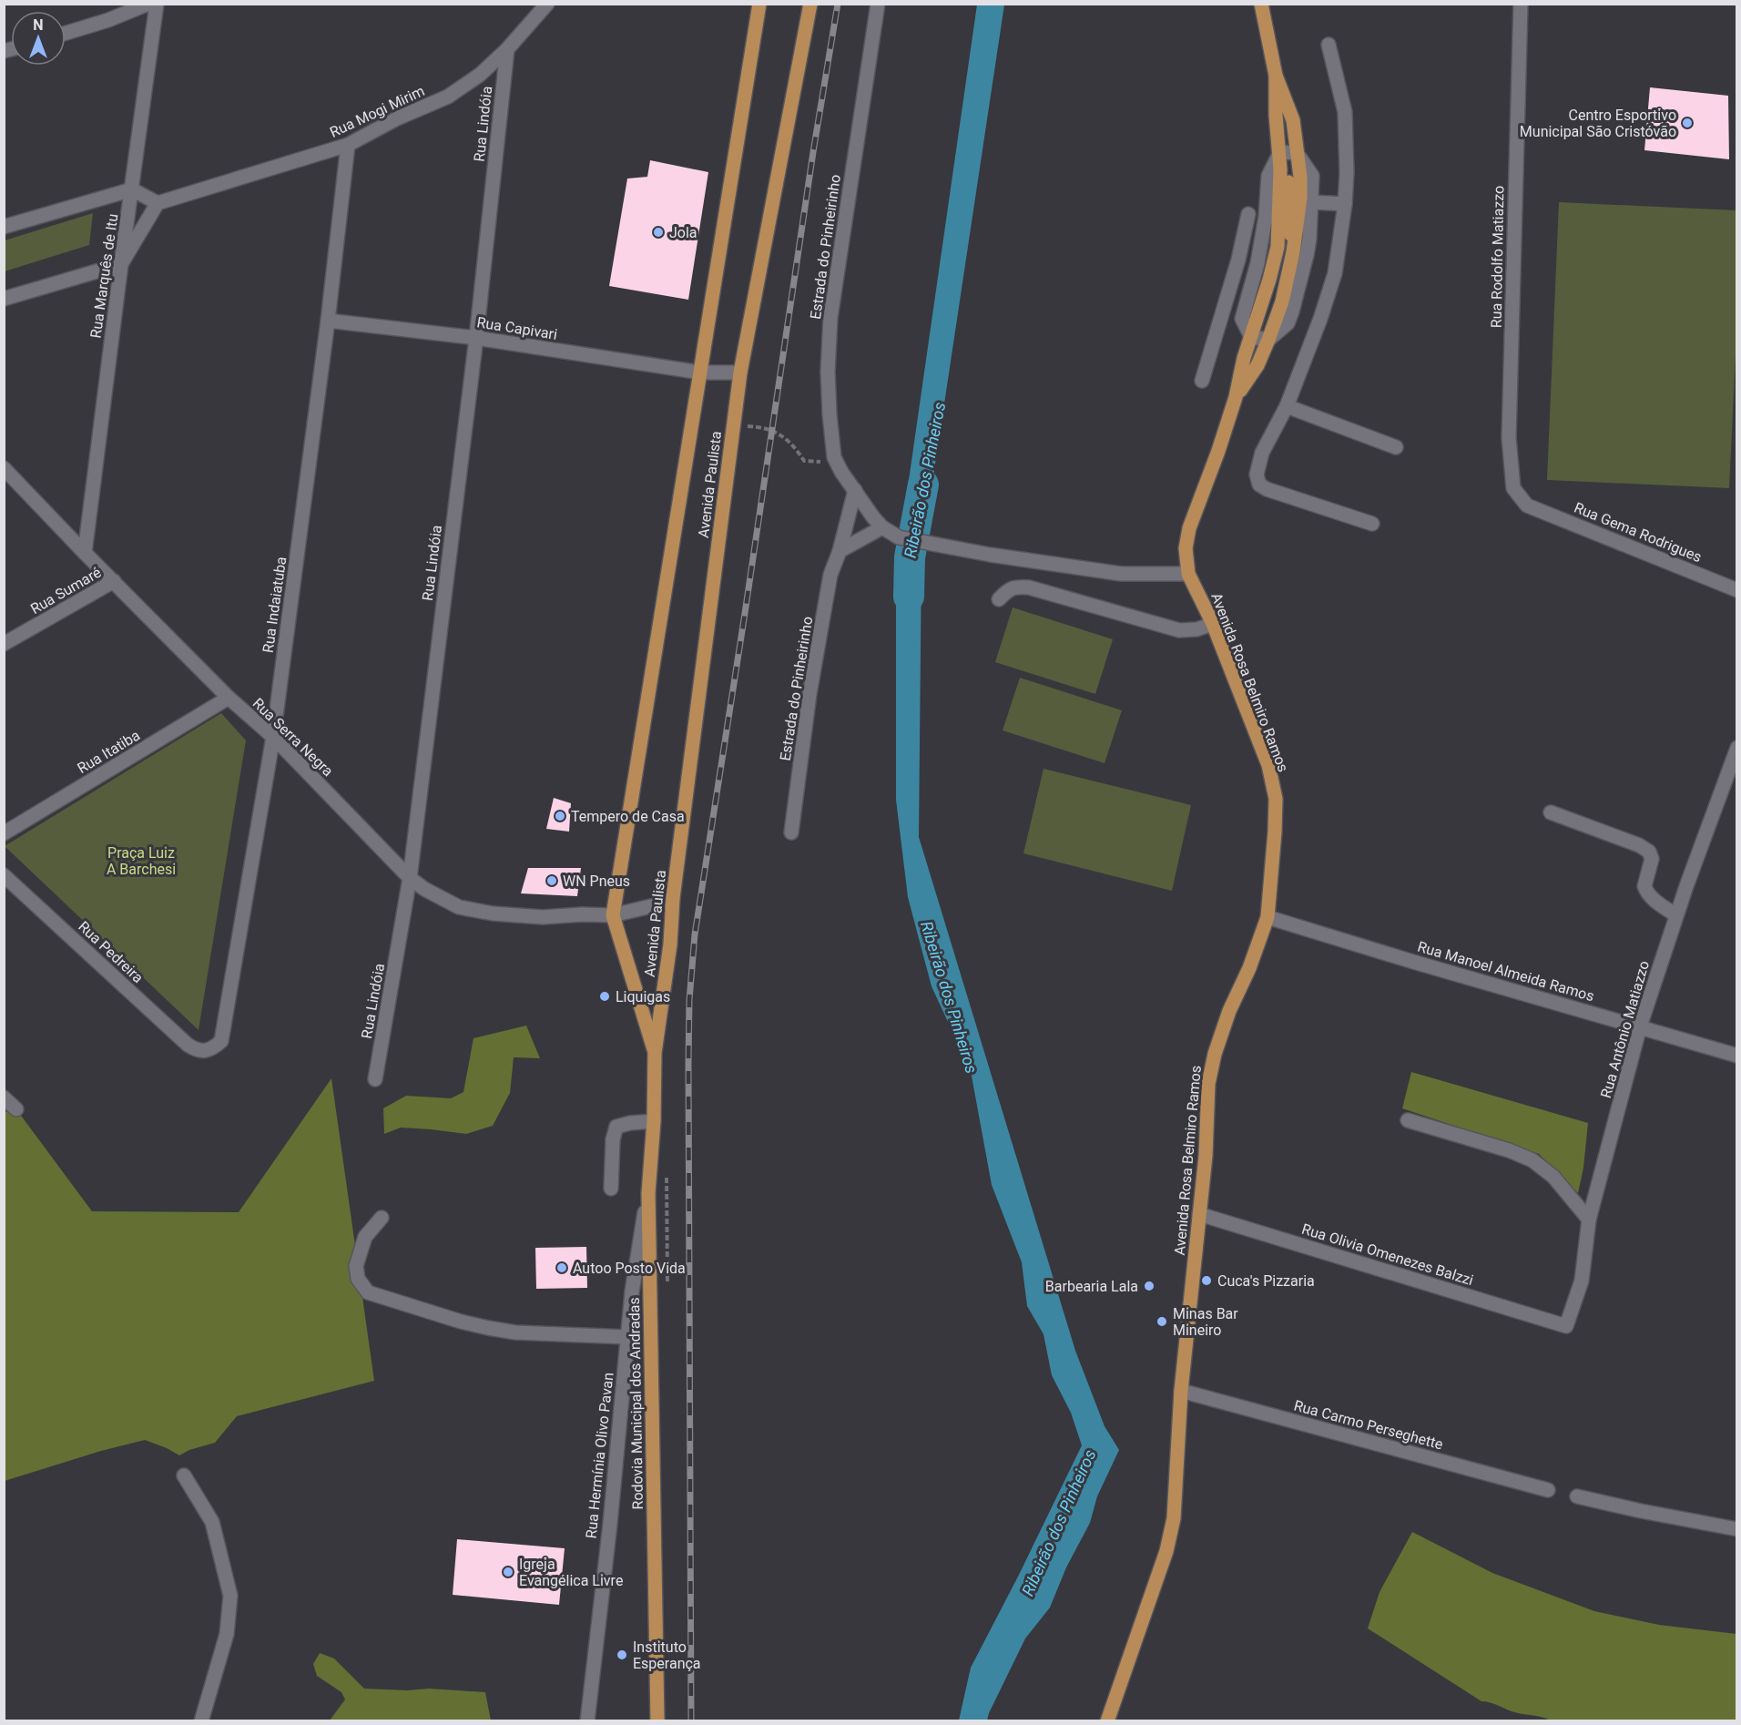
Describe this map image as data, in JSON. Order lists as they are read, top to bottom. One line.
{"streets":{"main road":["Avenida Paulista","Avenida Rosa Belmiro Ramos","Rodovia Municipal dos Andradas"],"street":["Rua Mogi Mirim","Rua Lindóia","Estrada do Pinheirinho","Rua Rodolfo Matiazzo","Rua Marquês de Itu","Rua Capivari","Rua Gema Rodrigues","Rua Sumaré","Rua Indaiatuba","Rua Serra Negra","Rua Itatiba","Rua Pedreira","Rua Manoel Almeida Ramos","Rua Antônio Matiazzo","Rua Olivia Omenezes Balzzi","Rua Carmo Perseghette","Rua Hermínia Olivo Pavan"]},"crossings":[["Rua Mogi Mirim","Rua Lindóia"],["Rua Mogi Mirim","Rua Indaiatuba"],["Rua Lindóia","Rua Capivari"],["Rua Lindóia","Rua Serra Negra"],["Estrada do Pinheirinho","Avenida Rosa Belmiro Ramos"],["Rua Rodolfo Matiazzo","Rua Gema Rodrigues"],["Rua Marquês de Itu","Rua Serra Negra"],["Rua Capivari","Avenida Paulista"],["Rua Capivari","Rua Indaiatuba"],["Avenida Paulista","Rua Serra Negra"],["Avenida Paulista","Rodovia Municipal dos Andradas"],["Rua Sumaré","Rua Serra Negra"],["Rua Indaiatuba","Rua Serra Negra"],["Rua Indaiatuba","Rua Pedreira"],["Avenida Rosa Belmiro Ramos","Rua Manoel Almeida Ramos"],["Avenida Rosa Belmiro Ramos","Rua Olivia Omenezes Balzzi"],["Avenida Rosa Belmiro Ramos","Rua Carmo Perseghette"],["Rua Serra Negra","Rua Itatiba"],["Rua Manoel Almeida Ramos","Rua Antônio Matiazzo"],["Rua Antônio Matiazzo","Rua Olivia Omenezes Balzzi"],["Rodovia Municipal dos Andradas","Rua Hermínia Olivo Pavan"]],"water":["Ribeirão dos Pinheiros"],"parks":["Praça Luiz A Barchesi"],"places":["Centro Esportivo Municipal São Cristóvão","Jola","Tempero de Casa","WN Pneus","Liquigas","Autoo Posto Vida","Cuca's Pizzaria","Barbearia Lala","Minas Bar Mineiro","Igreja Evangélica Livre","Instituto Esperança"],"north":"top"}
